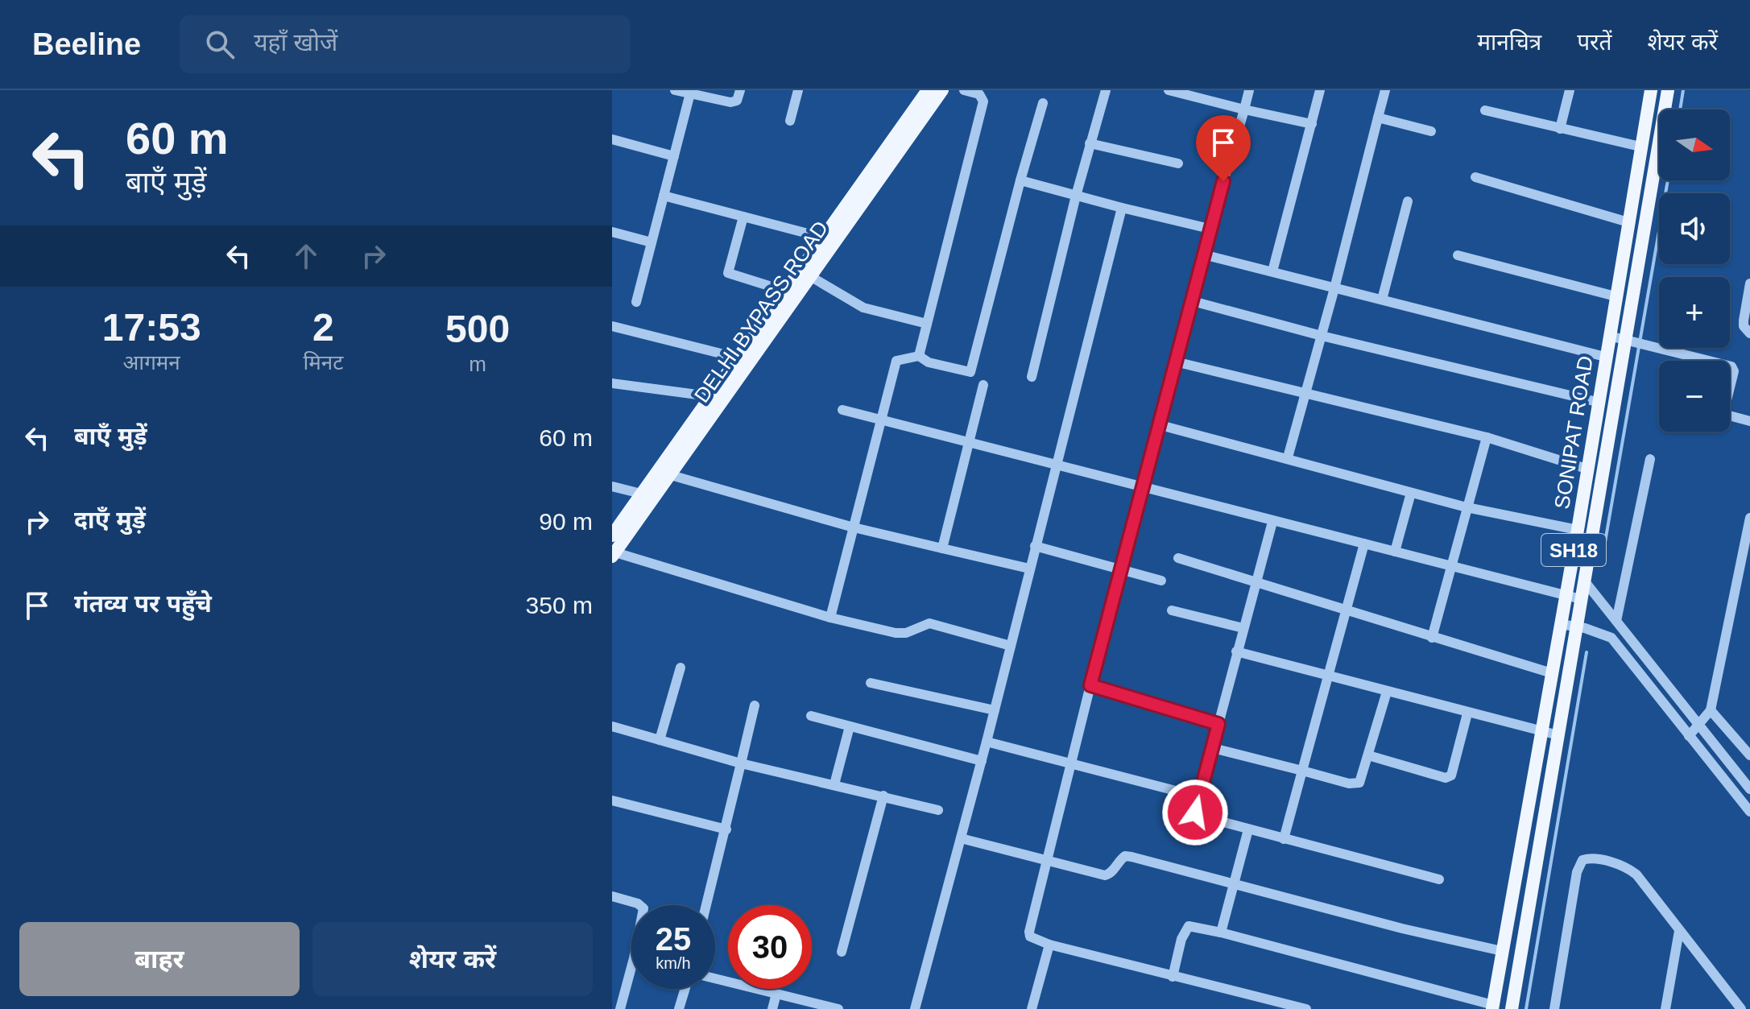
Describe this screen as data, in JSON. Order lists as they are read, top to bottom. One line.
{"streets":{"main road":["DELHI BYPASS ROAD","SONIPAT ROAD","SH18"]},"north":"right","page":{"header":"Beeline","search":"यहाँ खोजें","nav":["मानचित्र","परतें","शेयर करें"],"turn":["60 m","बाएँ मुड़ें"],"map_buttons":["+","−"],"eta":["17:53","आगमन","2","मिनट","500","m"],"list":[{"name":"बाएँ मुड़ें","value":"60 m"},{"name":"दाएँ मुड़ें","value":"90 m"},{"name":"गंतव्य पर पहुँचे","value":"350 m"}],"speed":"25 km/h","limit":"30","buttons":["बाहर","शेयर करें"]}}
